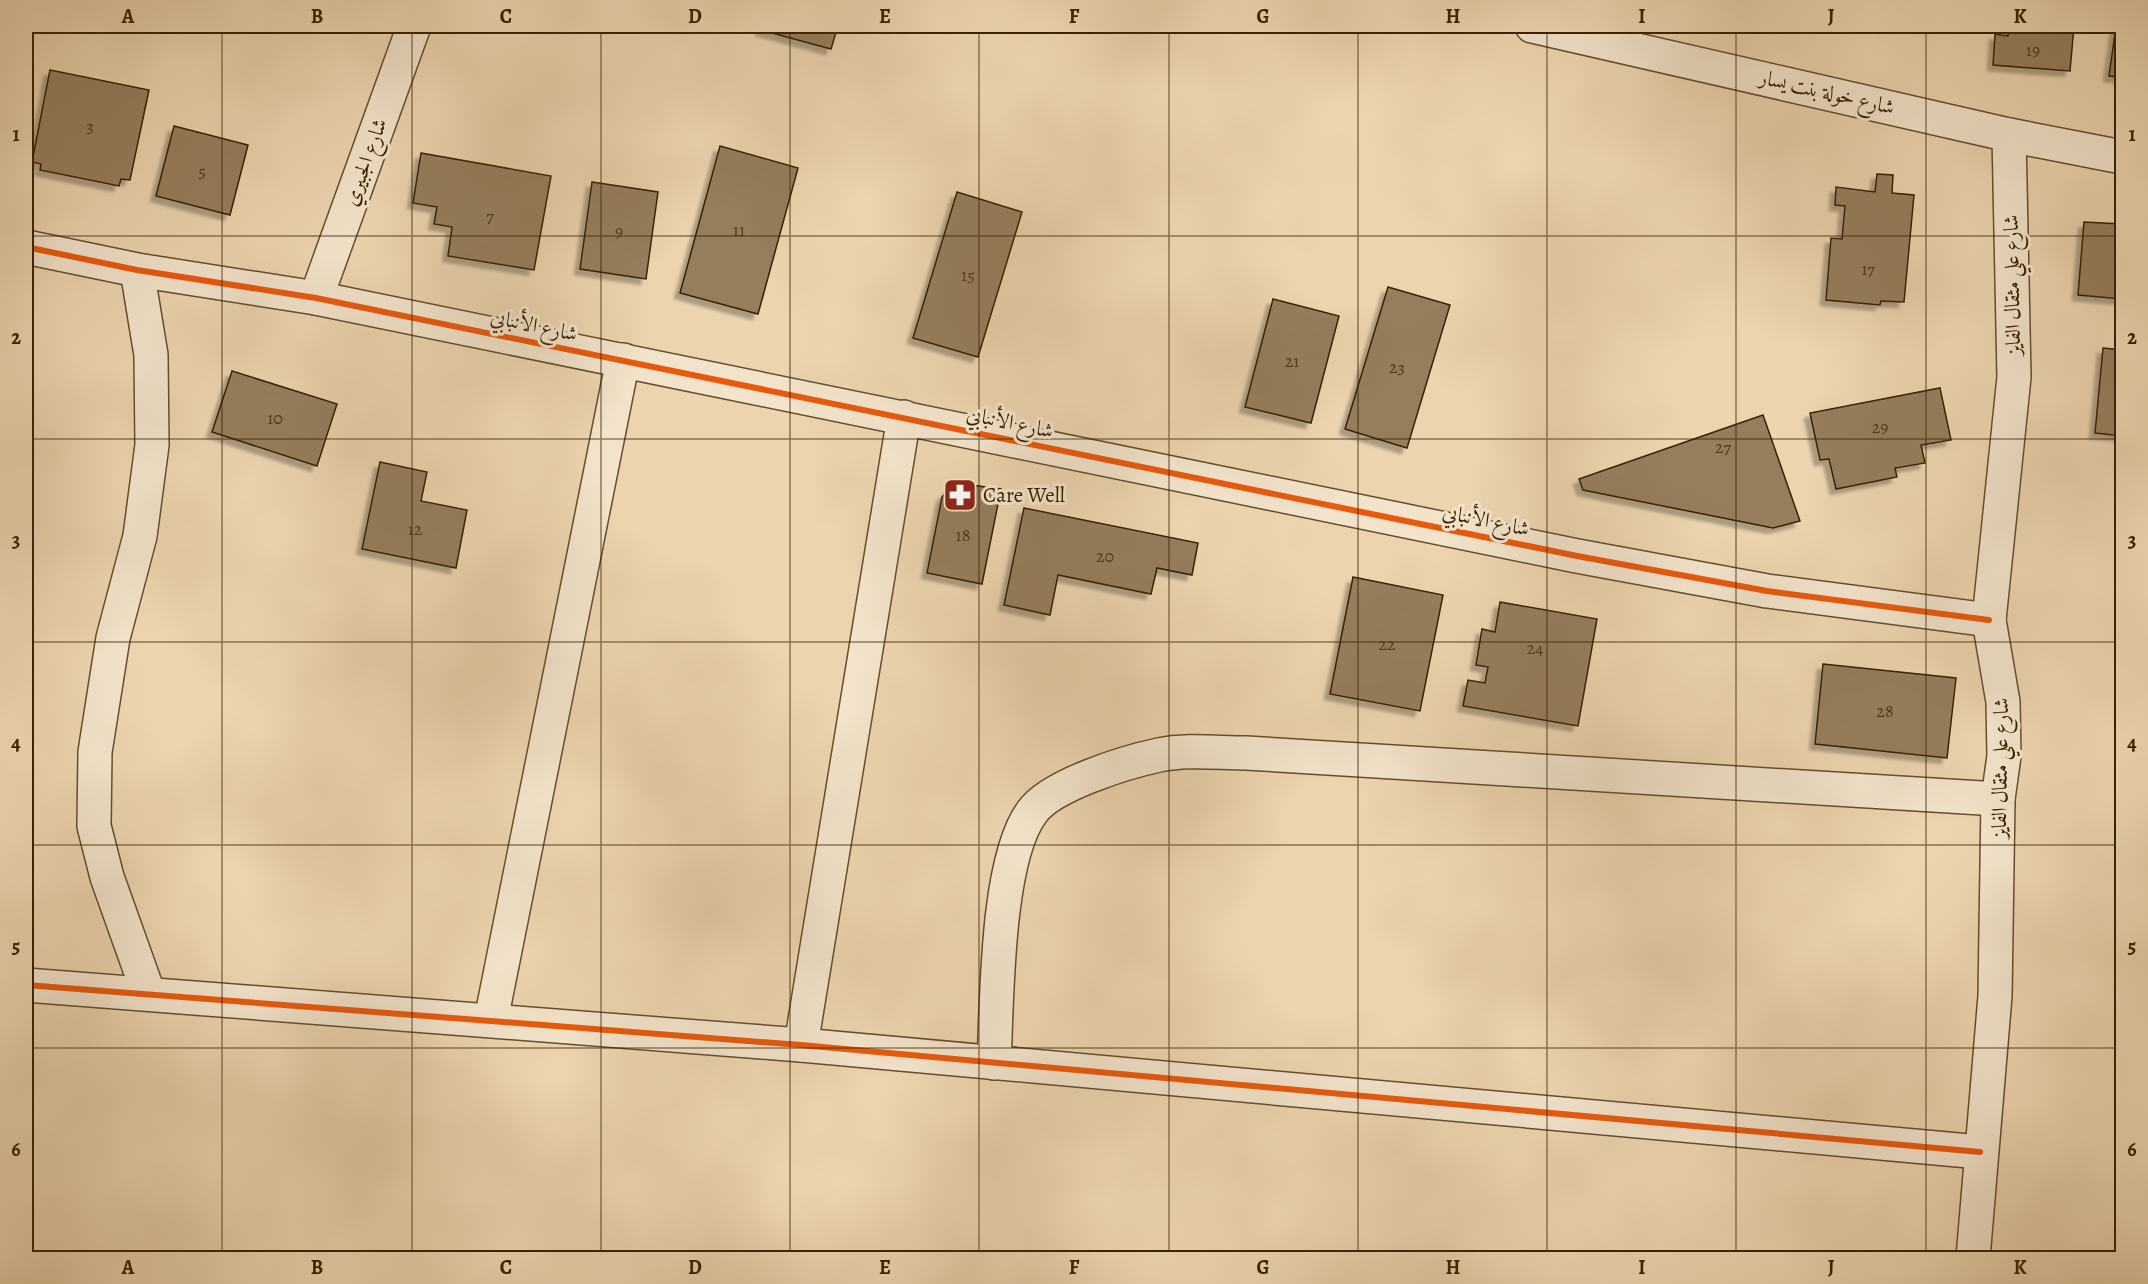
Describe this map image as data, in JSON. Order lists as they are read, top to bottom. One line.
{"streets":{"street":["شارع خولة بنت يسار","شارع الجبيري","شارع علي مثقال الفايز","شارع الأنبابي"]},"crossings":[["شارع خولة بنت يسار","شارع علي مثقال الفايز"],["شارع الجبيري","شارع الأنبابي"],["شارع علي مثقال الفايز","شارع الأنبابي"]],"places":{"pharmacy":["Care Well"]},"house_numbers":["19","3","5","7","11","9","17","15","21","23","10","29","27","12","18","20","22","24","28"],"grid":{"columns":["A","B","C","D","E","F","G","H","I","J","K"],"rows":["1","2","3","4","5","6"]}}
